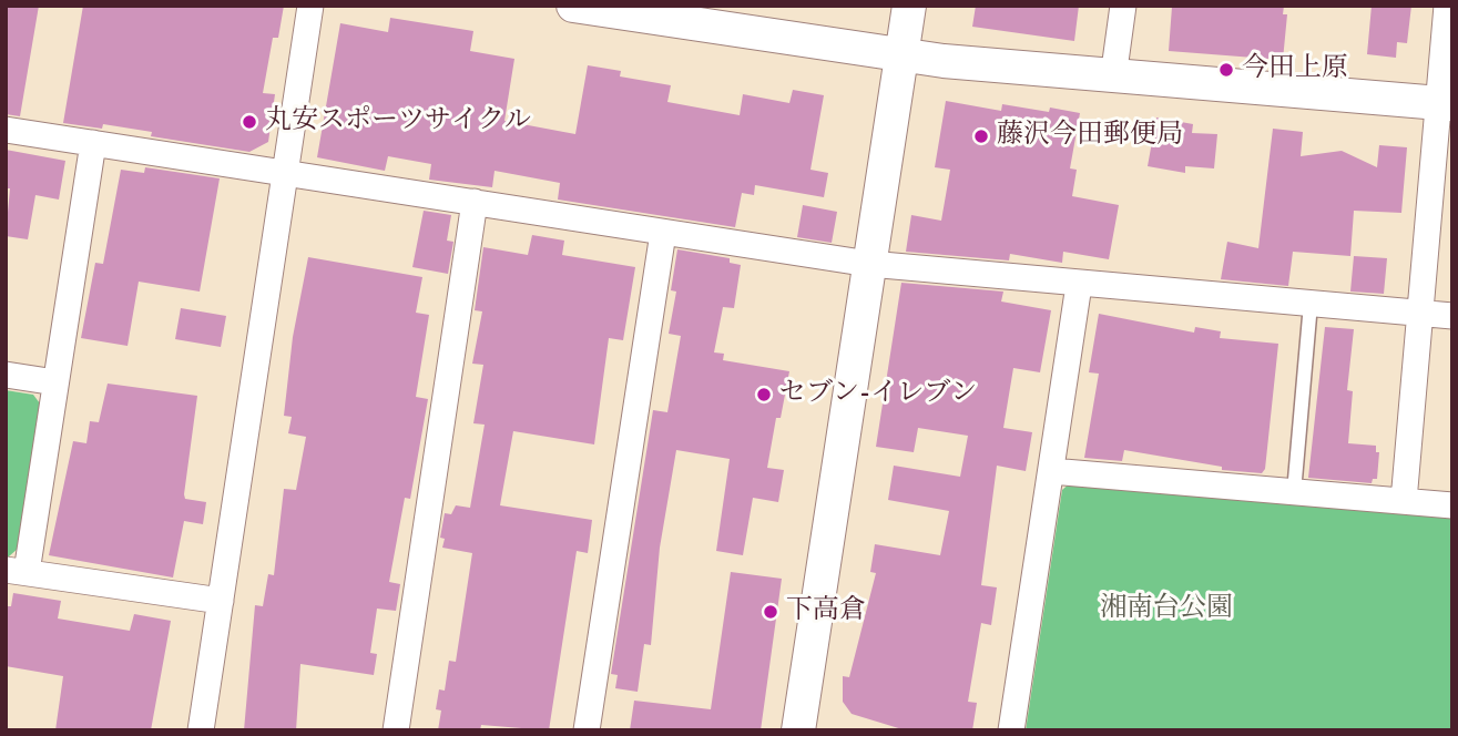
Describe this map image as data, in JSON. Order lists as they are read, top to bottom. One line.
{"parks":["湘南台公園"],"places":["今田上原","丸安スポーツサイクル","藤沢今田郵便局","セブン-イレブン","下高倉"]}
